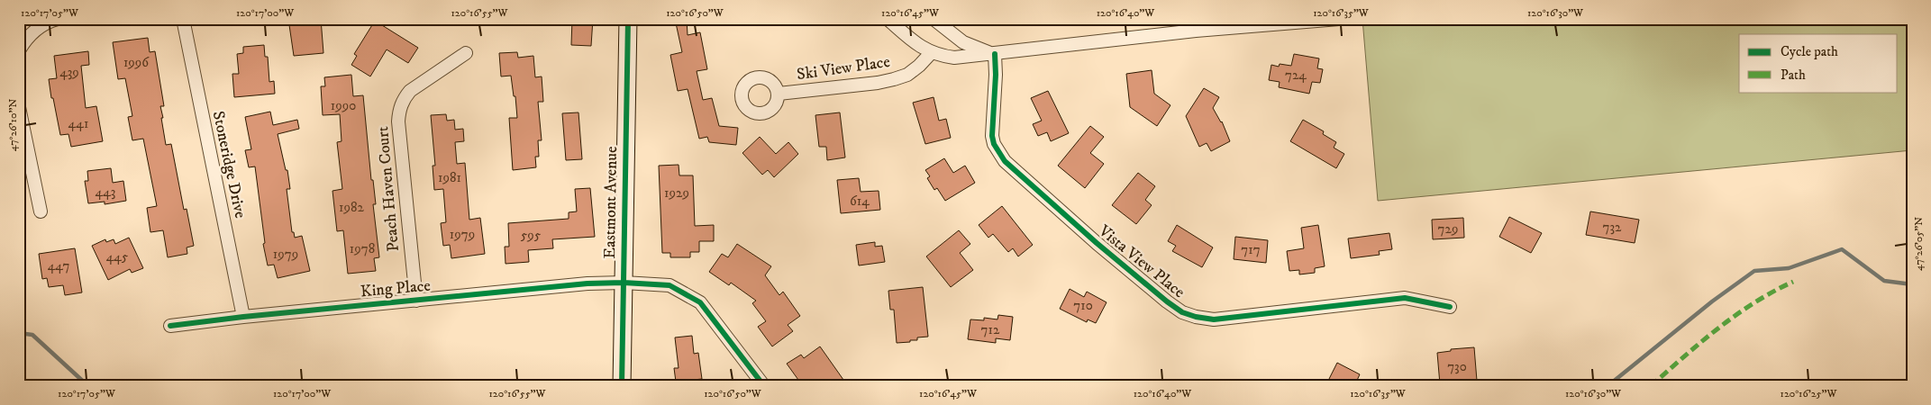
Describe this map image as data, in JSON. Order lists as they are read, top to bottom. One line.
{"streets":{"main road":["Eastmont Avenue"],"street":["Ski View Place","Stoneridge Drive","Peach Haven Court","Vista View Place","King Place"]},"crossings":[["Stoneridge Drive","King Place"],["Peach Haven Court","King Place"],["Eastmont Avenue","King Place"]],"house_numbers":["1996","439","724","1990","441","1981","443","1929","614","1982","732","729","1979","595","1978","717","1979","445","447","710","712","730"],"legend":["Cycle path","Path"],"coordinates":["120°17'05\"W","120°17'00\"W","120°16'55\"W","120°16'50\"W","120°16'45\"W","120°16'40\"W","120°16'35\"W","120°16'30\"W","47°26'10\"N","47°26'05\"N","120°16'25\"W"]}
